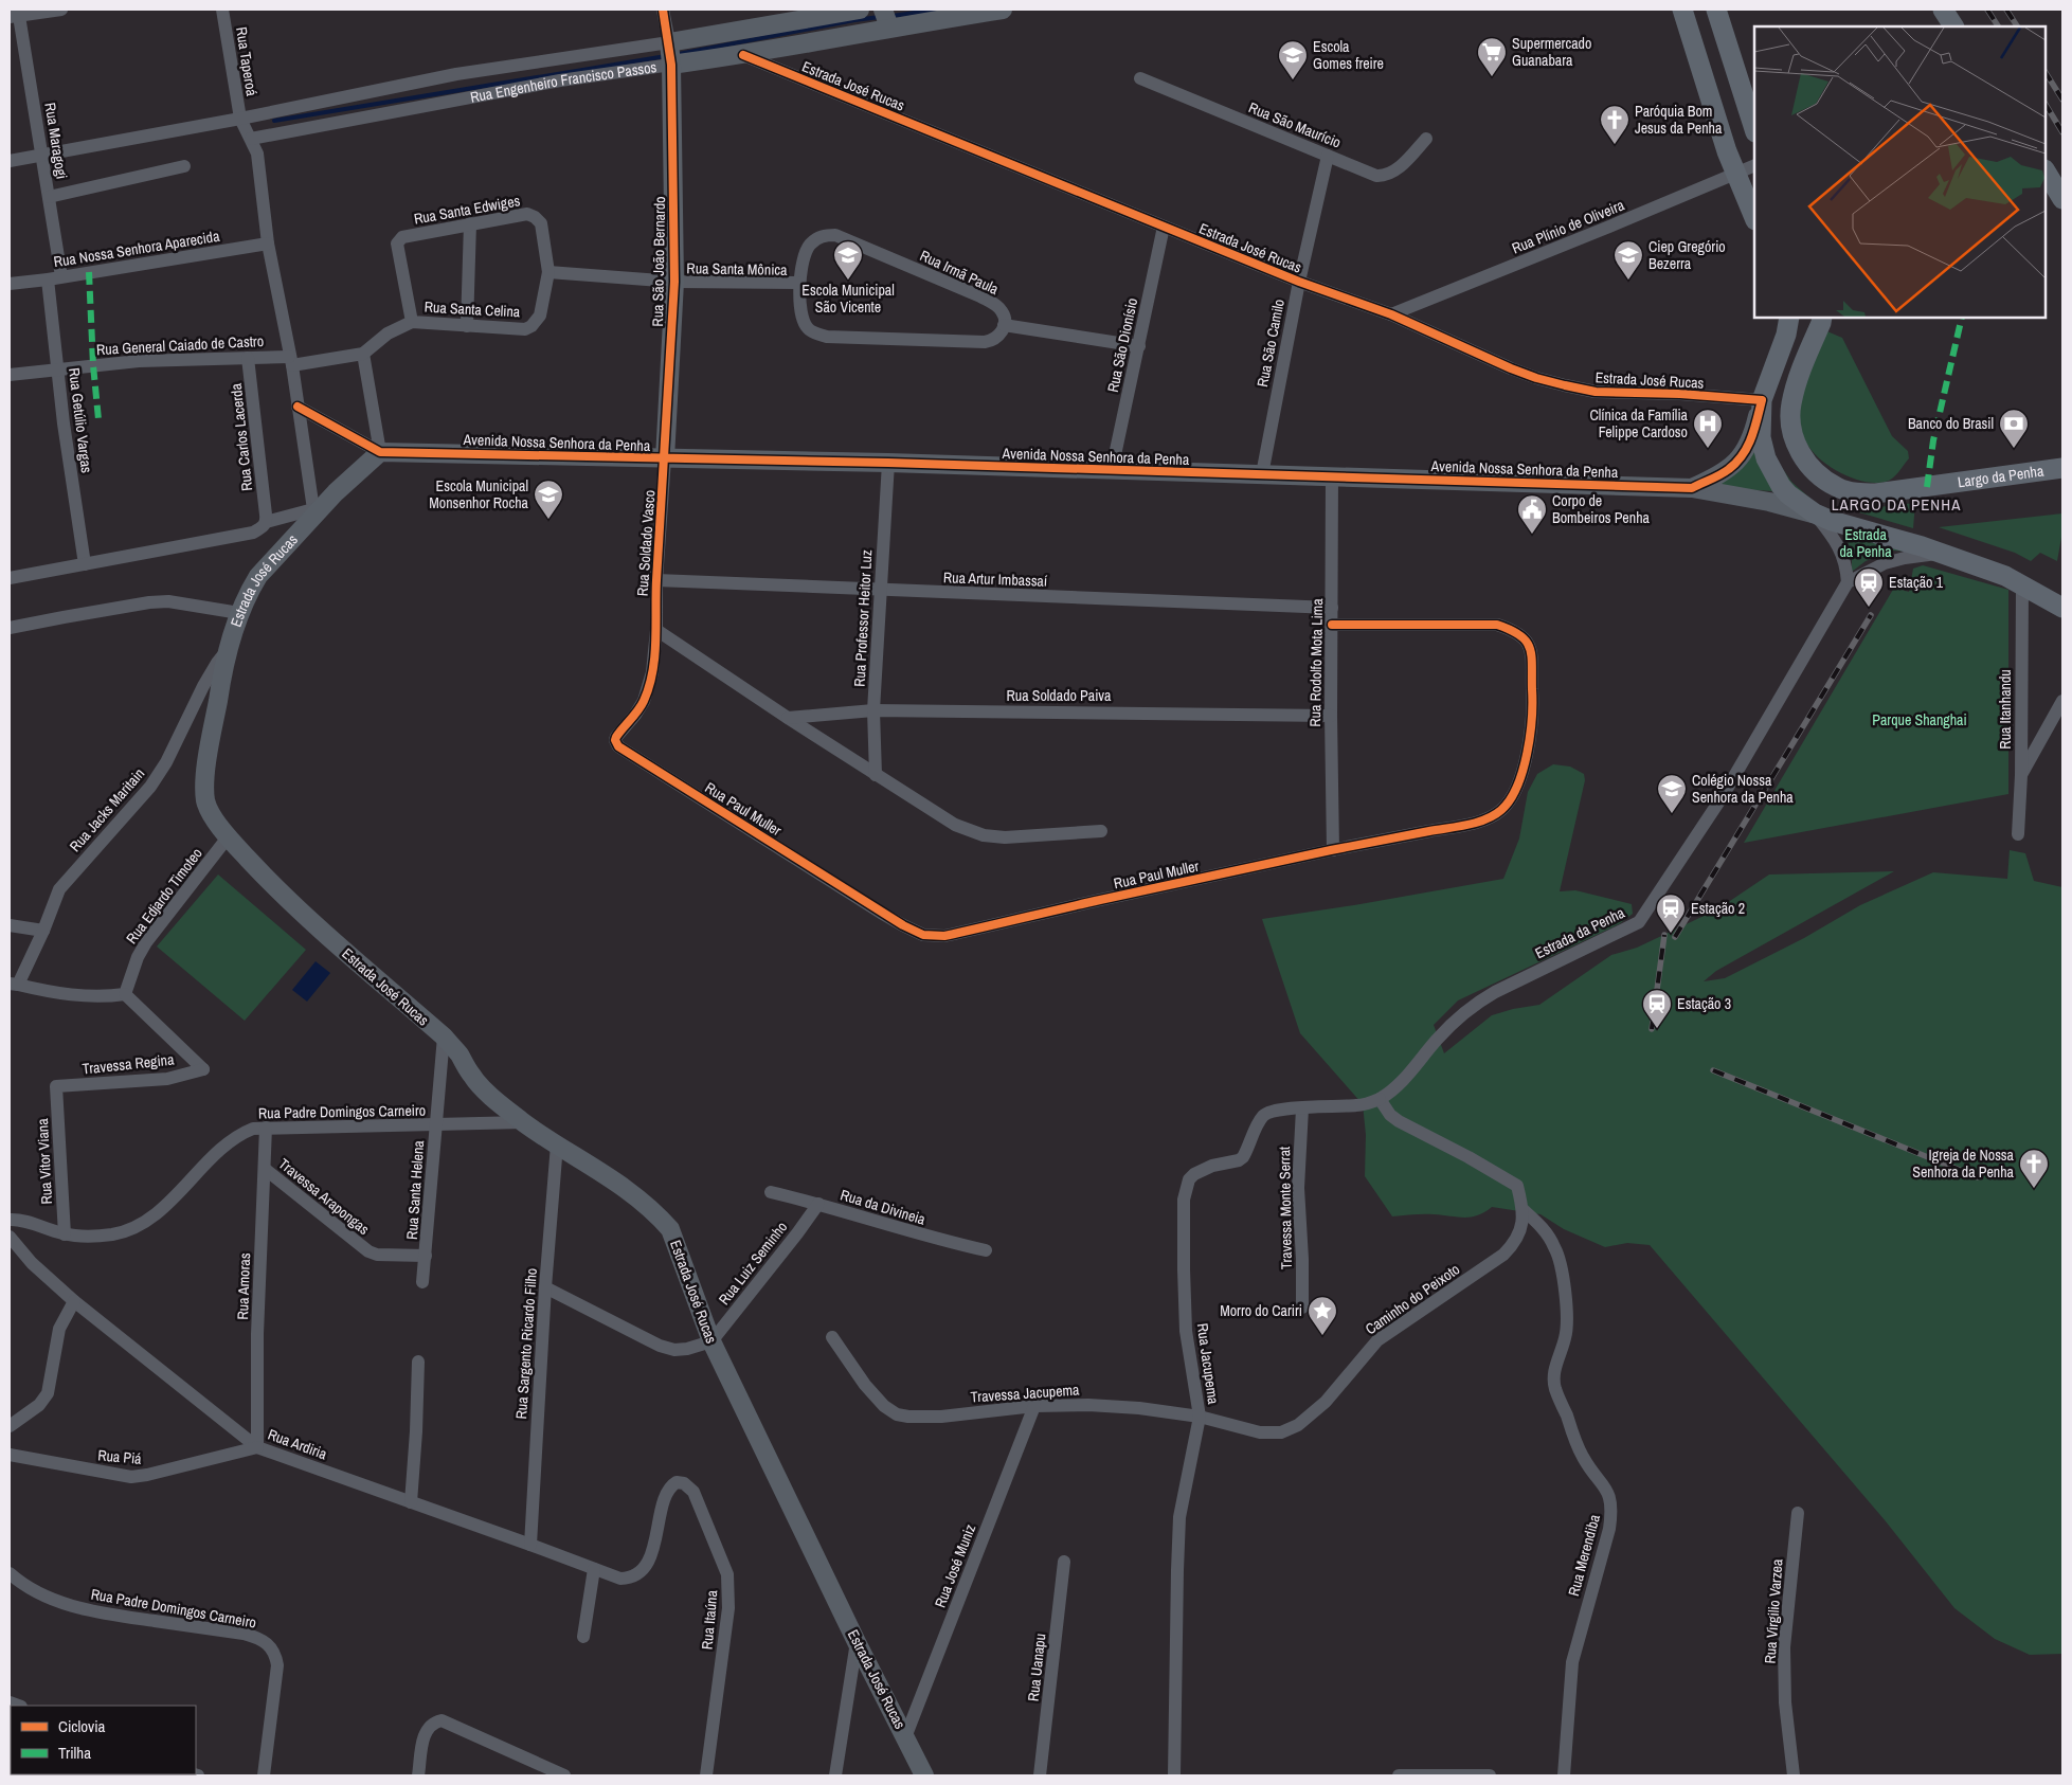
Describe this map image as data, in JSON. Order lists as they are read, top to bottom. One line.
{"streets":{"main road":["Largo da Penha"],"street":["Rua Taperoá","Rua Engenheiro Francisco Passos","Estrada José Rucas","Rua São Maurício","Rua Maragogi","Rua Santa Edwiges","Rua Plínio de Oliveira","Rua Nossa Senhora Aparecida","Rua São João Bernardo","Rua Santa Mônica","Rua Irmã Paula","Rua Santa Celina","Rua São Camilo","Rua General Caiado de Castro","Rua São Dionísio","Rua Getúlio Vargas","Rua Carlos Lacerda","Avenida Nossa Senhora da Penha","Rua Soldado Vasco","Rua Artur Imbassaí","Rua Professor Heitor Luz","Rua Rodolfo Mota Lima","Rua Soldado Paiva","Rua Itanhandu","Rua Paul Muller","Rua Jacks Maritain","Rua Edjardo Timoteo","Estrada da Penha","Travessa Regina","Rua Padre Domingos Carneiro","Rua Vitor Viana","Rua Santa Helena","Travessa Arapongas","Rua da Divineia","Travessa Monte Serrat","Rua Luiz Seminho","Rua Amoras","Caminho do Peixoto","Rua Sargento Ricardo Filho","Rua Jacupema","Travessa Jacupema","Rua Ardiria","Rua Piá","Rua Merendiba","Rua José Muniz","Rua Virgilio Varzea","Rua Itaúna","Rua Uanapu"]},"crossings":[["Rua Taperoá","Rua Engenheiro Francisco Passos"],["Rua Engenheiro Francisco Passos","Estrada José Rucas"],["Rua Engenheiro Francisco Passos","Rua Maragogi"],["Rua Engenheiro Francisco Passos","Rua São João Bernardo"],["Estrada José Rucas","Rua Plínio de Oliveira"],["Estrada José Rucas","Rua São Camilo"],["Estrada José Rucas","Rua São Dionísio"],["Estrada José Rucas","Avenida Nossa Senhora da Penha"],["Estrada José Rucas","Rua Jacks Maritain"],["Estrada José Rucas","Rua Edjardo Timoteo"],["Estrada José Rucas","Rua Padre Domingos Carneiro"],["Estrada José Rucas","Rua Santa Helena"],["Estrada José Rucas","Rua Luiz Seminho"],["Estrada José Rucas","Rua Sargento Ricardo Filho"],["Estrada José Rucas","Rua José Muniz"],["Rua São Maurício","Rua São Camilo"],["Rua Maragogi","Rua Nossa Senhora Aparecida"],["Rua Santa Edwiges","Rua Santa Mônica"],["Rua Santa Edwiges","Rua Santa Celina"],["Rua Nossa Senhora Aparecida","Rua Getúlio Vargas"],["Rua São João Bernardo","Rua Santa Mônica"],["Rua São João Bernardo","Avenida Nossa Senhora da Penha"],["Rua São João Bernardo","Rua Soldado Vasco"],["Rua Santa Mônica","Rua Irmã Paula"],["Rua Santa Mônica","Rua Santa Celina"],["Rua São Camilo","Avenida Nossa Senhora da Penha"],["Rua General Caiado de Castro","Rua Getúlio Vargas"],["Rua General Caiado de Castro","Rua Carlos Lacerda"],["Rua São Dionísio","Avenida Nossa Senhora da Penha"],["Avenida Nossa Senhora da Penha","Rua Soldado Vasco"],["Avenida Nossa Senhora da Penha","Rua Professor Heitor Luz"],["Avenida Nossa Senhora da Penha","Rua Rodolfo Mota Lima"],["Rua Soldado Vasco","Rua Artur Imbassaí"],["Rua Soldado Vasco","Rua Paul Muller"],["Rua Artur Imbassaí","Rua Professor Heitor Luz"],["Rua Artur Imbassaí","Rua Rodolfo Mota Lima"],["Rua Professor Heitor Luz","Rua Soldado Paiva"],["Rua Rodolfo Mota Lima","Rua Soldado Paiva"],["Rua Rodolfo Mota Lima","Rua Paul Muller"],["Rua Edjardo Timoteo","Travessa Regina"],["Estrada da Penha","Caminho do Peixoto"],["Estrada da Penha","Rua Jacupema"],["Travessa Regina","Rua Vitor Viana"],["Rua Padre Domingos Carneiro","Rua Vitor Viana"],["Rua Padre Domingos Carneiro","Rua Santa Helena"],["Rua Padre Domingos Carneiro","Rua Amoras"],["Rua Santa Helena","Travessa Arapongas"],["Travessa Arapongas","Rua Amoras"],["Rua da Divineia","Rua Luiz Seminho"],["Travessa Monte Serrat","Rua Jacupema"],["Rua Amoras","Rua Ardiria"],["Rua Amoras","Rua Piá"],["Caminho do Peixoto","Rua Jacupema"],["Caminho do Peixoto","Travessa Jacupema"],["Caminho do Peixoto","Rua Merendiba"],["Rua Sargento Ricardo Filho","Rua Ardiria"],["Rua Jacupema","Travessa Jacupema"],["Travessa Jacupema","Rua José Muniz"],["Rua Ardiria","Rua Piá"],["Rua Ardiria","Rua Itaúna"]],"districts":["LARGO DA PENHA"],"parks":["Estrada da Penha","Parque Shanghai"],"places":{"supermarket":["Supermercado Guanabara"],"school or university":["Escola Gomes freire","Escola Municipal São Vicente","Ciep Gregório Bezerra","Escola Municipal Monsenhor Rocha","Colégio Nossa Senhora da Penha"],"church":["Paróquia Bom Jesus da Penha","Igreja de Nossa Senhora da Penha"],"hospital":["Clínica da Família Felippe Cardoso"],"bank":["Banco do Brasil"],"public building":["Corpo de Bombeiros Penha"],"station":["Estação 1","Estação 2","Estação 3"],"place":["Morro do Cariri"]},"legend":["Ciclovia","Trilha"]}
